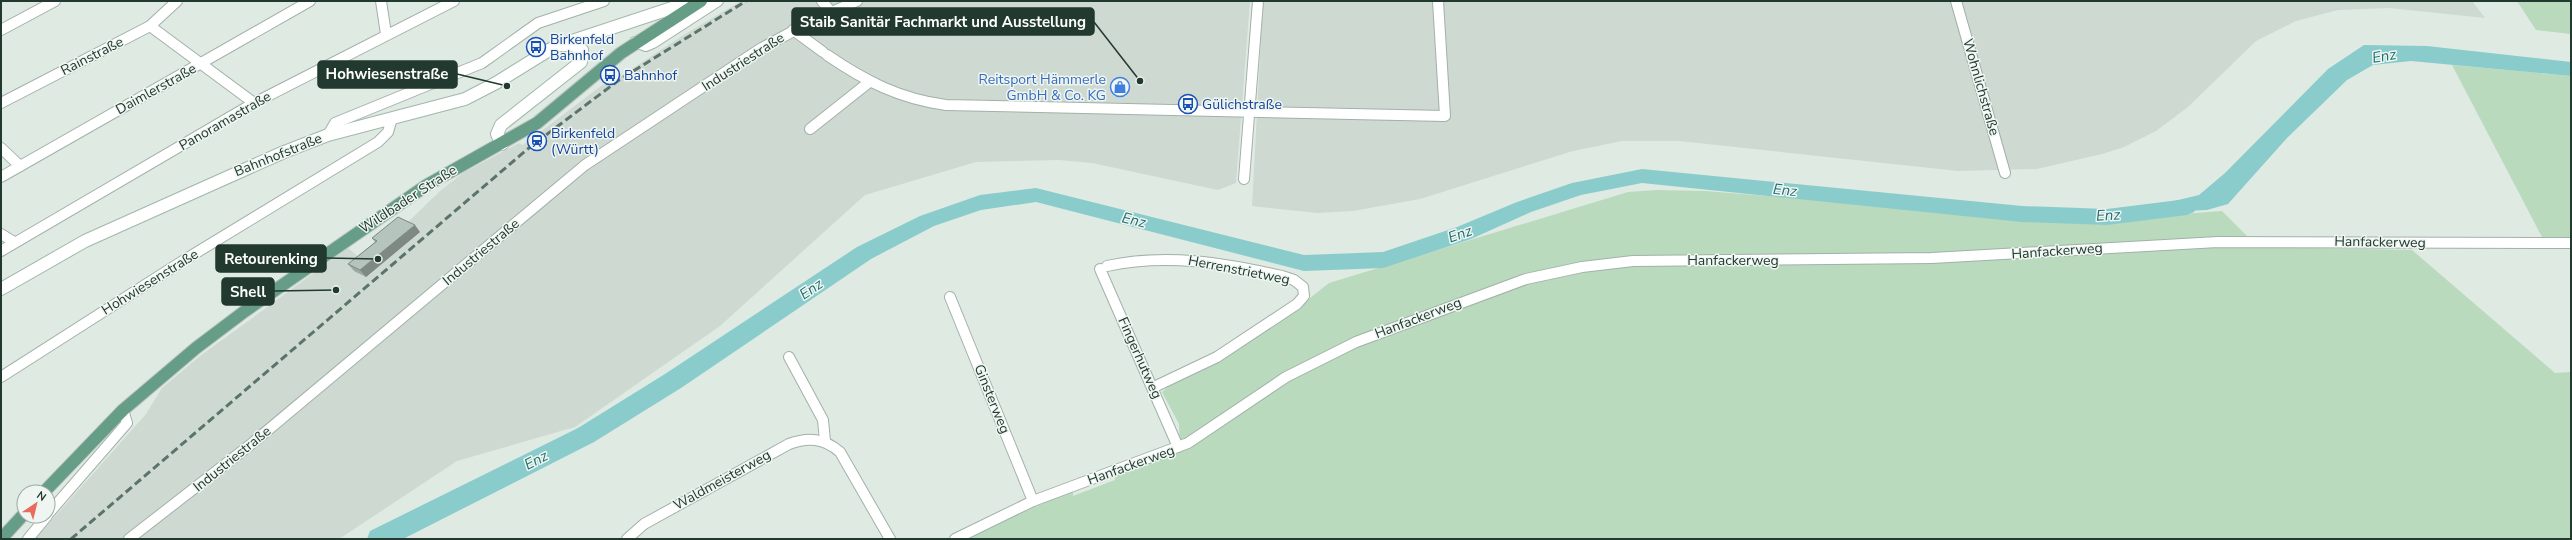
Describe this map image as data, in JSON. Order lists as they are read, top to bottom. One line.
{"streets":{"main road":["Bahnhofstraße","Wildbader Straße"],"street":["Rainstraße","Industriestraße","Wohnlichstraße","Daimlerstraße","Panoramastraße","Hanfackerweg","Herrenstrietweg","Hohwiesenstraße","Fingerhutweg","Ginsterweg","Waldmeisterweg"]},"crossings":[["Bahnhofstraße","Hohwiesenstraße"],["Hanfackerweg","Fingerhutweg"],["Hanfackerweg","Ginsterweg"],["Herrenstrietweg","Fingerhutweg"]],"water":["Enz"],"places":{"bus stop":["Birkenfeld Bahnhof","Bahnhof","Gülichstraße"],"other":["Staib Sanitär Fachmarkt und Ausstellung","Hohwiesenstraße","Retourenking","Shell"],"shop":["Reitsport Hämmerle GmbH & Co. KG"],"station":["Birkenfeld (Württ)"]},"north":"top right"}
